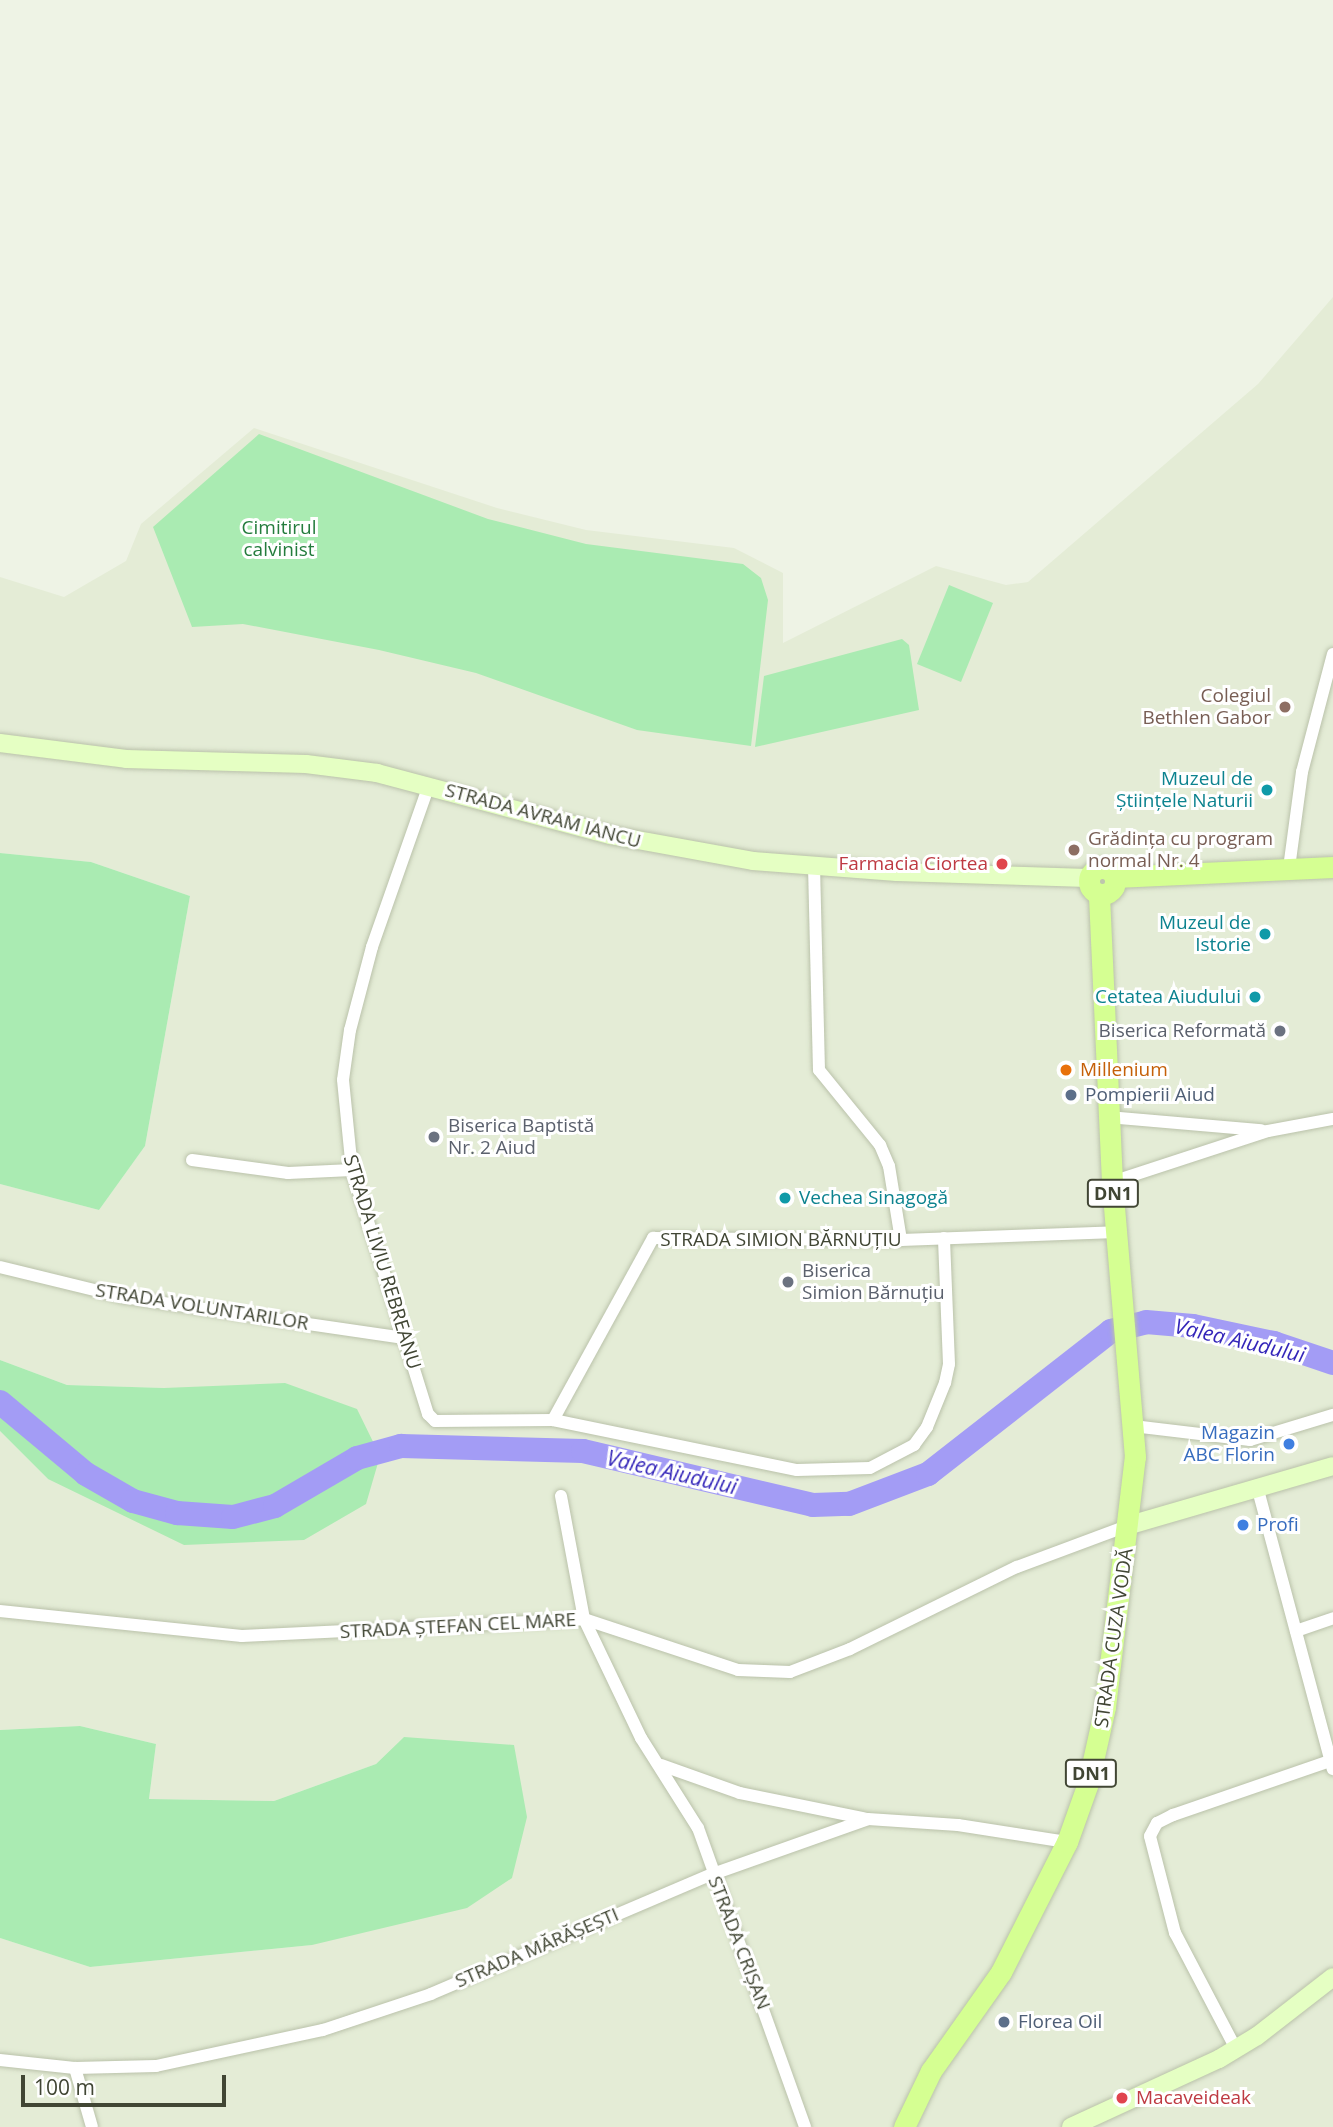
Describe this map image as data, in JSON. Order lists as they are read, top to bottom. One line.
{"streets":{"main road":["STRADA AVRAM IANCU","DN1","STRADA CUZA VODĂ"],"street":["STRADA SIMION BĂRNUȚIU","STRADA LIVIU REBREANU","STRADA VOLUNTARILOR","STRADA ȘTEFAN CEL MARE","STRADA CRIȘAN","STRADA MĂRĂȘEȘTI"]},"crossings":[["STRADA AVRAM IANCU","DN1"],["STRADA AVRAM IANCU","STRADA LIVIU REBREANU"],["DN1","STRADA SIMION BĂRNUȚIU"],["DN1","STRADA CUZA VODĂ"],["STRADA SIMION BĂRNUȚIU","STRADA LIVIU REBREANU"],["STRADA SIMION BĂRNUȚIU","STRADA CUZA VODĂ"],["STRADA LIVIU REBREANU","STRADA VOLUNTARILOR"],["STRADA ȘTEFAN CEL MARE","STRADA CUZA VODĂ"],["STRADA ȘTEFAN CEL MARE","STRADA CRIȘAN"],["STRADA CUZA VODĂ","STRADA MĂRĂȘEȘTI"],["STRADA CRIȘAN","STRADA MĂRĂȘEȘTI"]],"water":["Valea Aiudului"],"parks":["Cimitirul calvinist"],"places":["Colegiul Bethlen Gabor","Muzeul de Științele Naturii","Grădința cu program normal Nr. 4","Farmacia Ciortea","Muzeul de Istorie","Cetatea Aiudului","Biserica Reformată","Millenium","Pompierii Aiud","Biserica Baptistă Nr. 2 Aiud","Vechea Sinagogă","Biserica Simion Bărnuțiu","Magazin ABC Florin","Profi","Florea Oil","Macaveideak"],"scale_bar":"100 m"}
